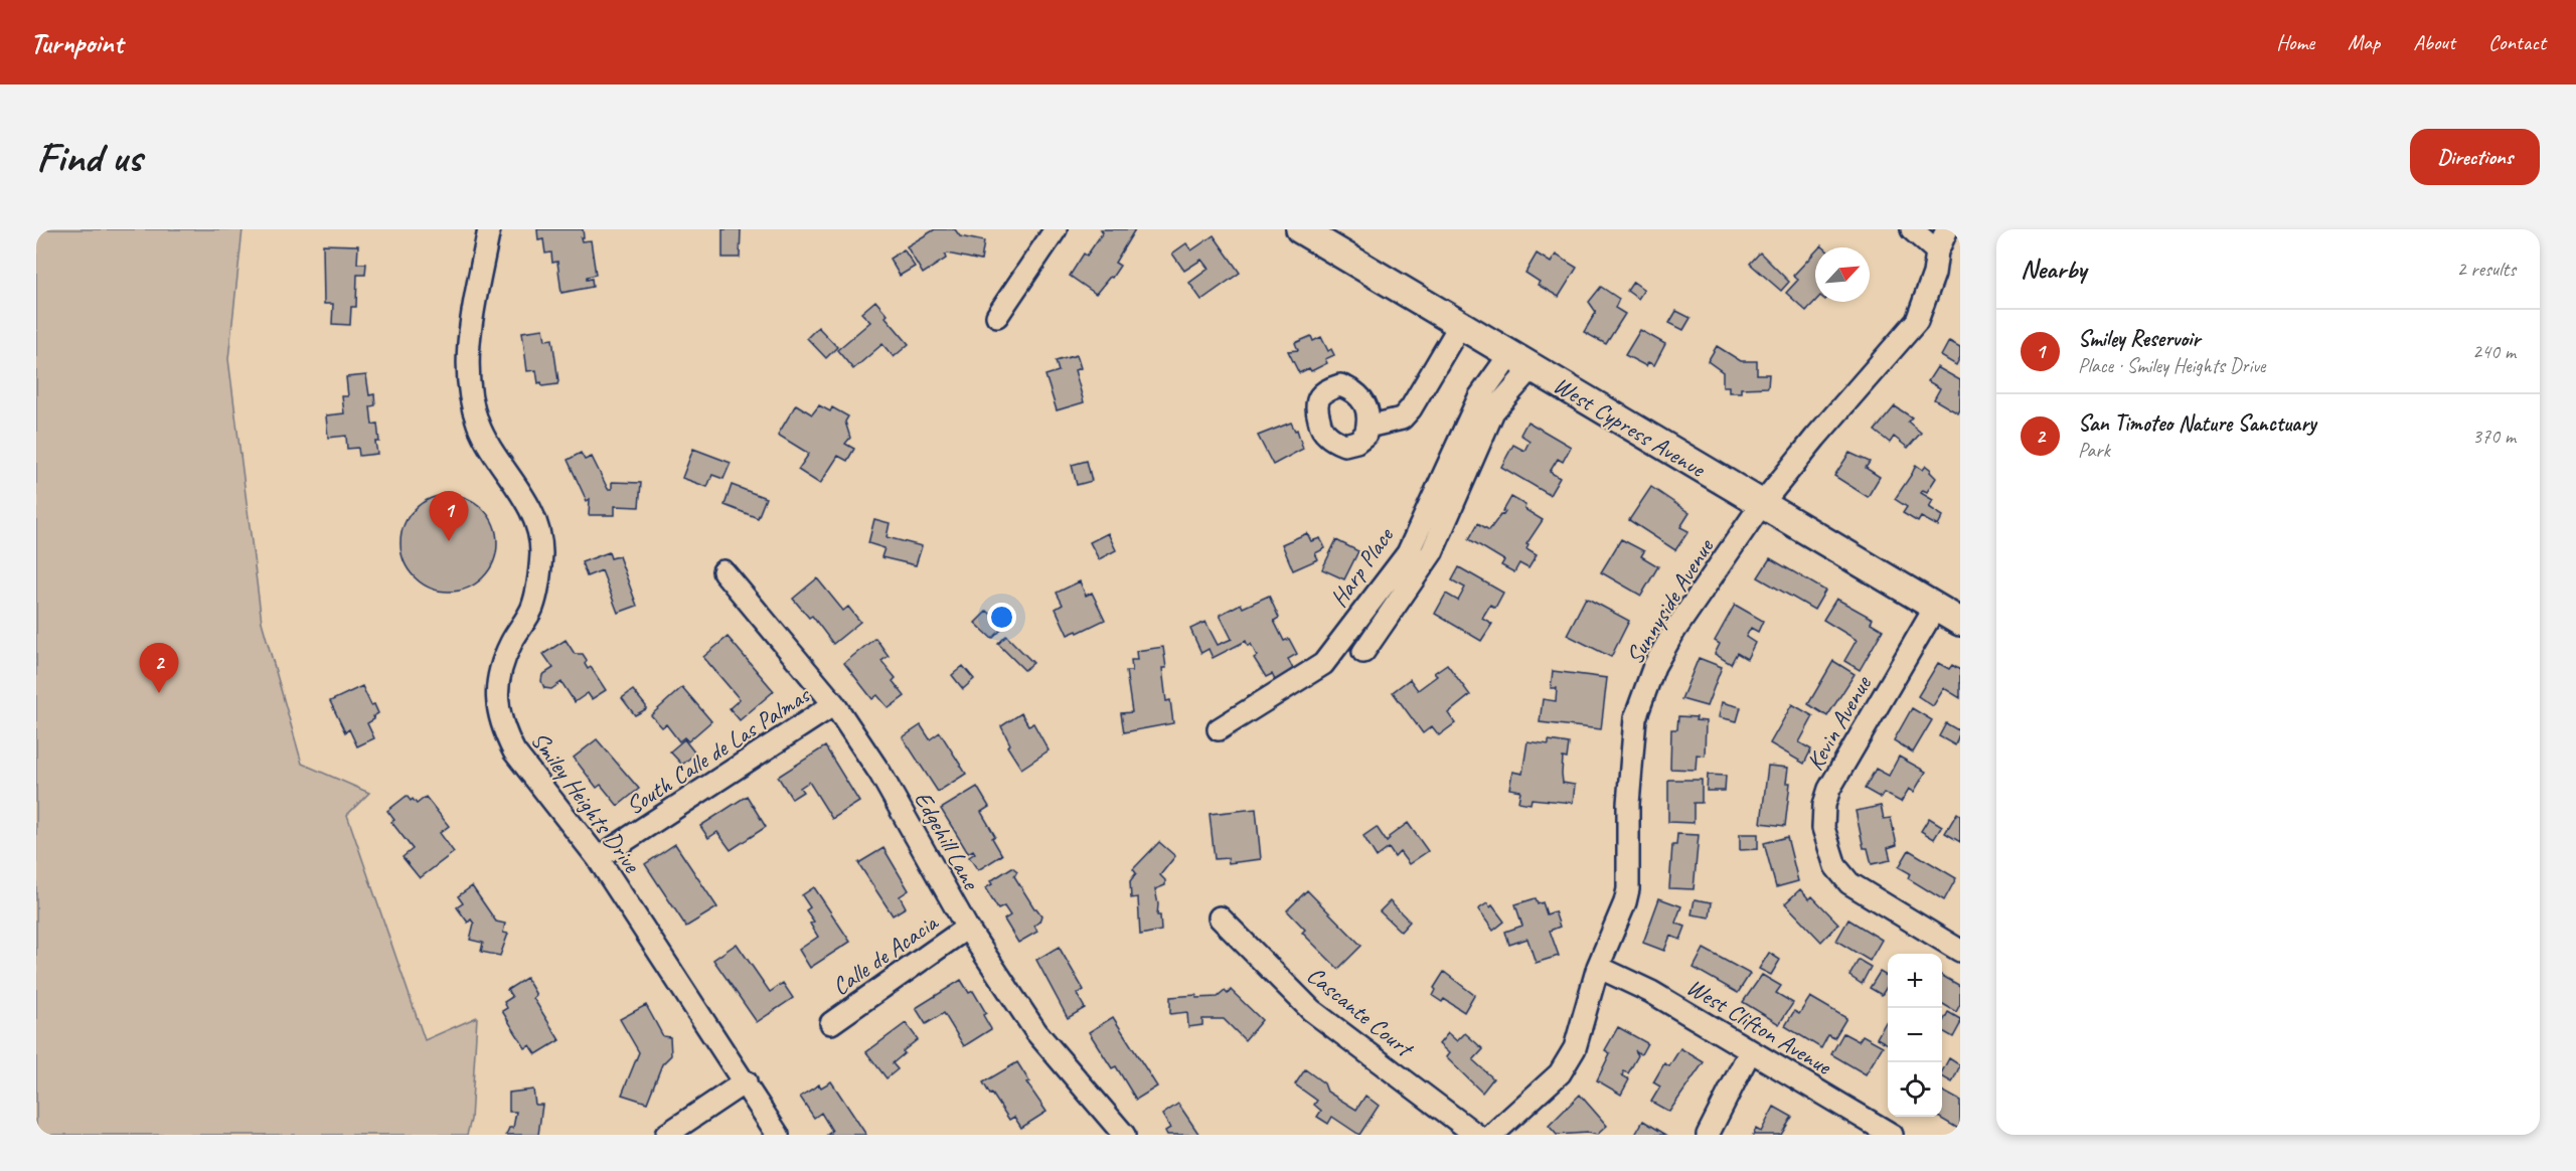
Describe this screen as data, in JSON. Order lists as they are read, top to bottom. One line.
{"streets":{"main road":["West Cypress Avenue"],"street":["Harp Place","Sunnyside Avenue","Kevin Avenue","South Calle de Las Palmas","Smiley Heights Drive","Edgehill Lane","Calle de Acacia","Cascante Court","West Clifton Avenue"]},"crossings":[["West Cypress Avenue","Harp Place"],["West Cypress Avenue","Sunnyside Avenue"],["West Cypress Avenue","Kevin Avenue"],["Sunnyside Avenue","West Clifton Avenue"],["South Calle de Las Palmas","Smiley Heights Drive"],["South Calle de Las Palmas","Edgehill Lane"],["Edgehill Lane","Calle de Acacia"]],"north":"top right","page":{"header":"Turnpoint","nav":["Home","Map","About","Contact"],"buttons":"Directions","title":"Find us","heading":["Nearby","2 results"],"list":[{"mark":"1","name":"Smiley Reservoir","note":"Place · Smiley Heights Drive","value":"240 m"},{"mark":"2","name":"San Timoteo Nature Sanctuary","note":"Park","value":"370 m"}],"pins":["1","2"],"map_buttons":["+","−"]}}
